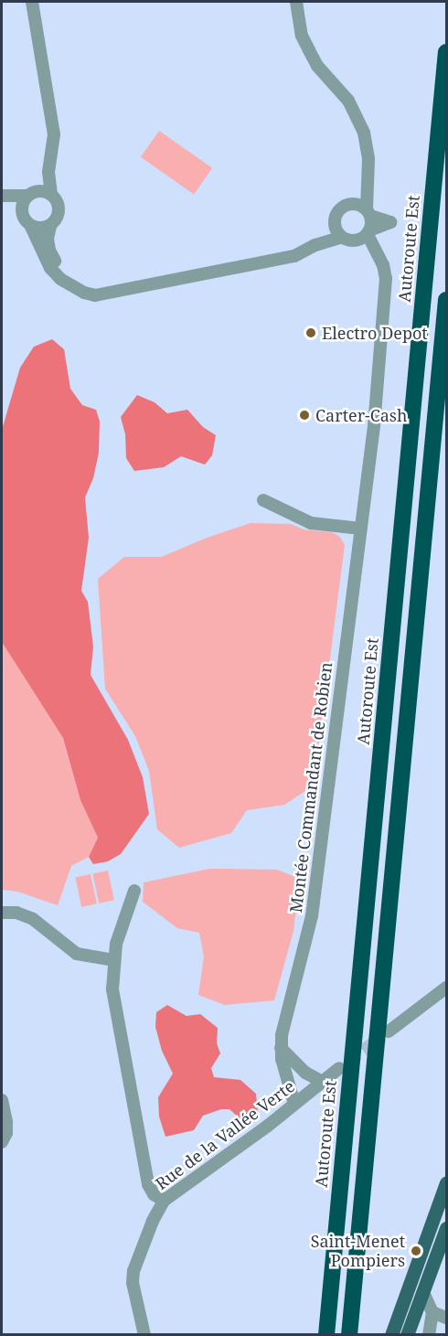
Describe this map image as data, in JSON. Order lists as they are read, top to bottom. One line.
{"streets":{"highway":["Autoroute Est"],"street":["Montée Commandant de Robien","Rue de la Vallée Verte"]},"crossings":[["Montée Commandant de Robien","Rue de la Vallée Verte"]],"places":["Electro Depot","Carter-Cash","Saint-Menet Pompiers"]}
